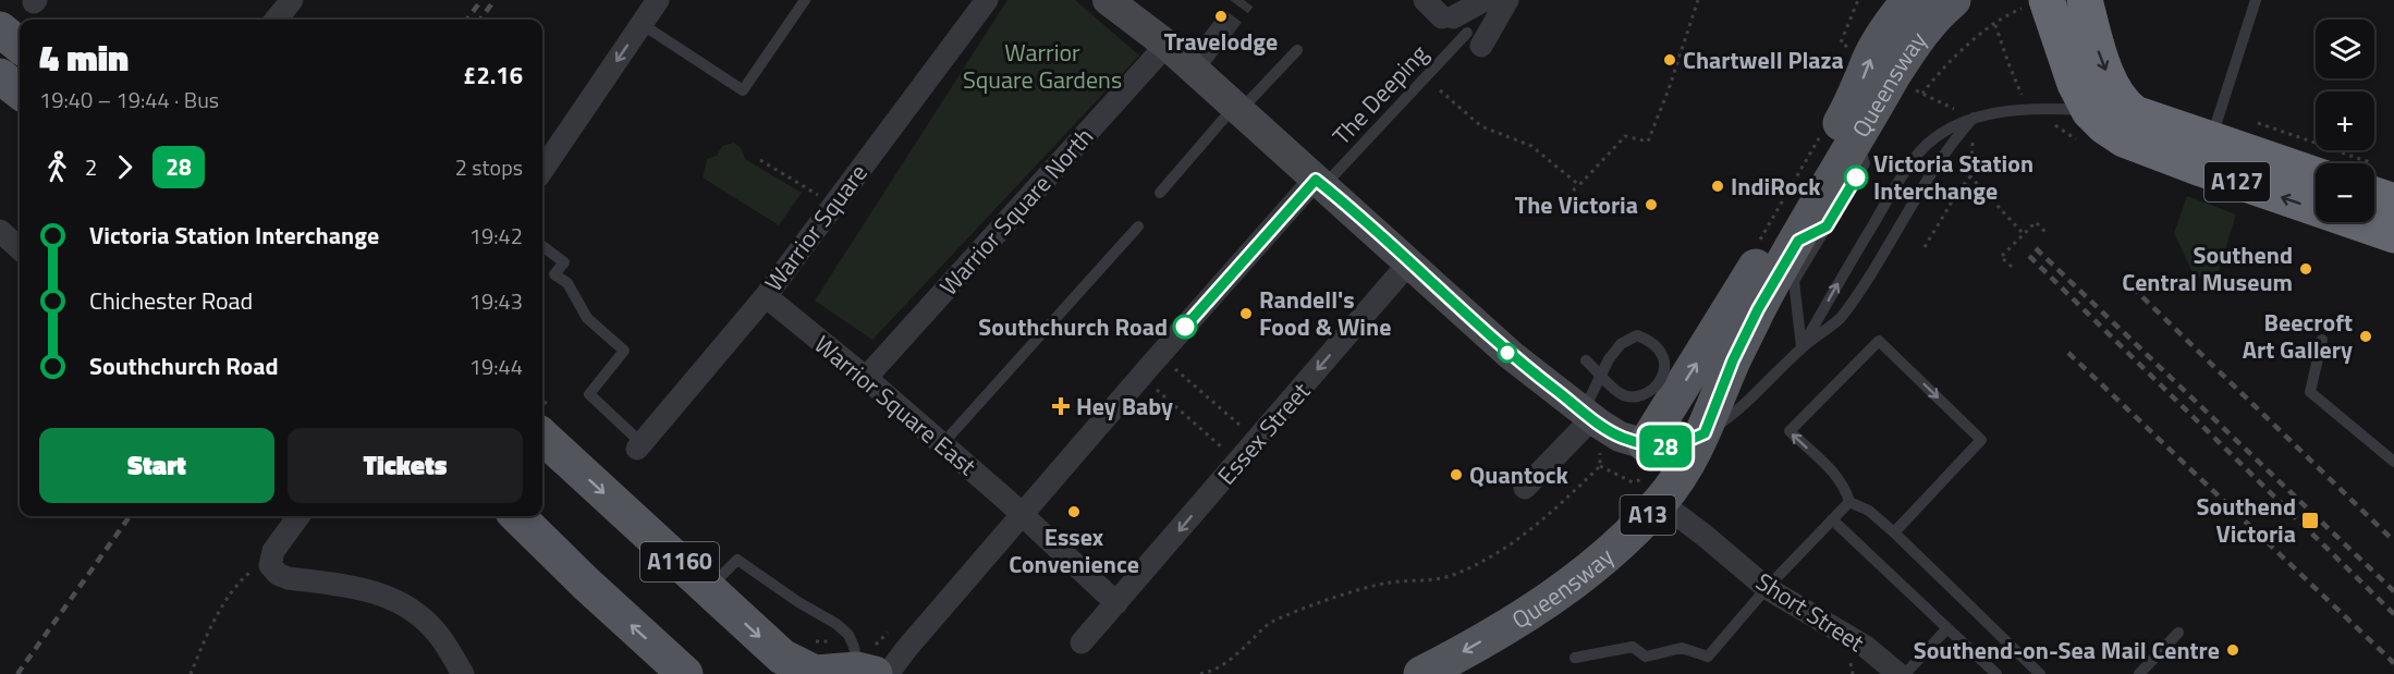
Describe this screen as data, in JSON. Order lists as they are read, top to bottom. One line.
{"streets":{"highway":["A127"],"main road":["Queensway","A13","A1160"],"street":["Warrior Square North","Warrior Square","Warrior Square East","Essex Street","Short Street"],"lane":["The Deeping"]},"crossings":[["Queensway","Short Street"],["Warrior Square North","Warrior Square East"],["Warrior Square","Warrior Square East"]],"parks":["Warrior Square Gardens"],"places":{"other":["Travelodge","Chartwell Plaza","Victoria Station Interchange","IndiRock","The Victoria","Southend Central Museum","Randell's Food & Wine","Southchurch Road","Beecroft Art Gallery","Quantock","Essex Convenience","Southend-on-Sea Mail Centre"],"health":["Hey Baby"],"transit":["Southend Victoria"]},"lines":["bus line 28"],"page":{"on_map":"28","map_buttons":["+","−"],"heading":["4 min","19:40 – 19:44 · Bus","£2.16"],"legs":["2","28","2 stops"],"list":[{"name":"Victoria Station Interchange","value":"19:42"},{"name":"Chichester Road","value":"19:43"},{"name":"Southchurch Road","value":"19:44"}],"buttons":["Start","Tickets"]}}
